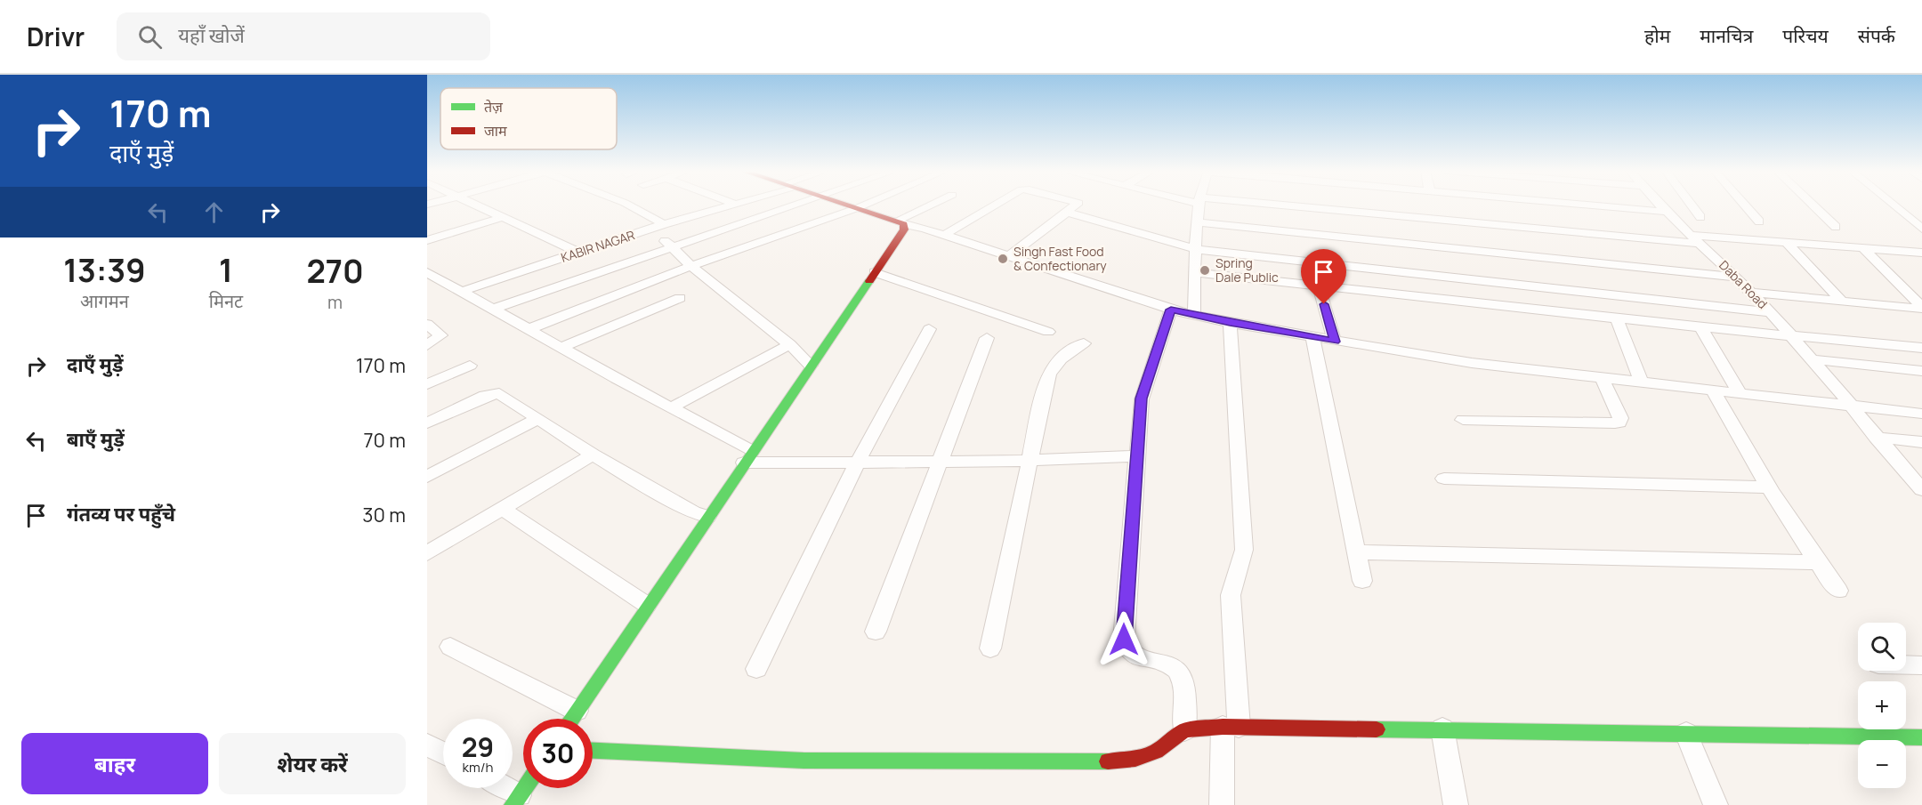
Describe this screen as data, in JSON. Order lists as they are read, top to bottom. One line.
{"streets":{"street":["KABIR NAGAR","Daba Road"]},"places":["Singh Fast Food & Confectionary","Spring Dale Public"],"legend":["तेज़","जाम"],"page":{"header":"Drivr","search":"यहाँ खोजें","nav":["होम","मानचित्र","परिचय","संपर्क"],"turn":["170 m","दाएँ मुड़ें"],"eta":["13:39","आगमन","1","मिनट","270","m"],"list":[{"name":"दाएँ मुड़ें","value":"170 m"},{"name":"बाएँ मुड़ें","value":"70 m"},{"name":"गंतव्य पर पहुँचे","value":"30 m"}],"map_buttons":["+","−"],"speed":"29 km/h","limit":"30","buttons":["बाहर","शेयर करें"]}}
